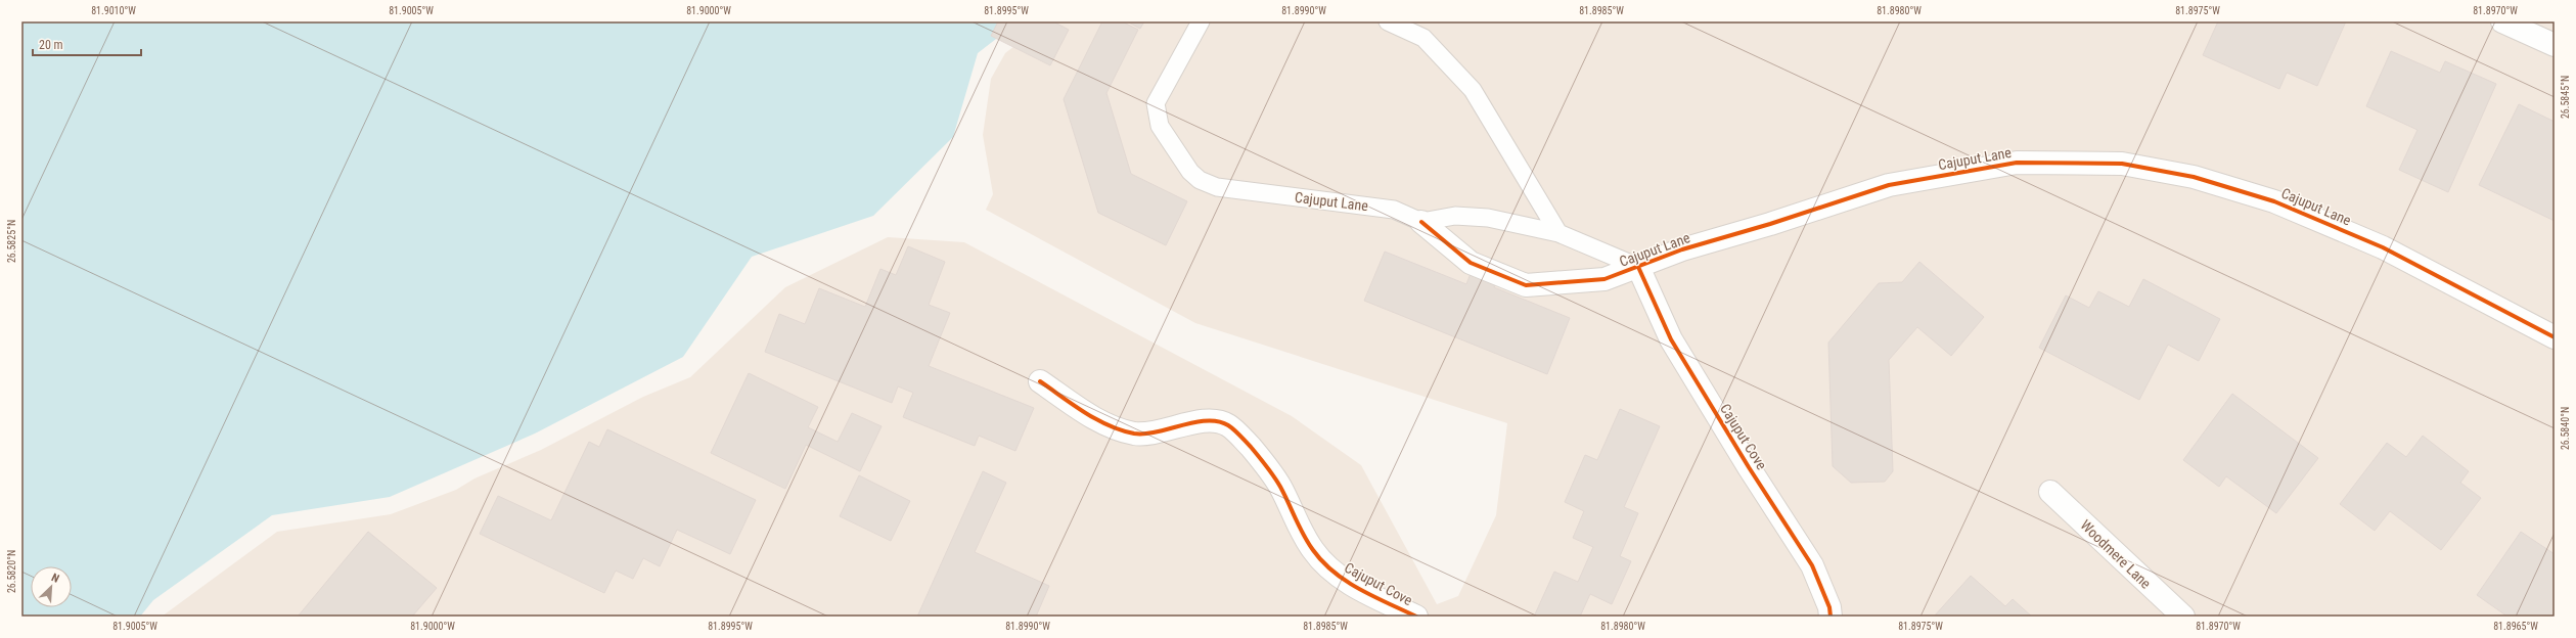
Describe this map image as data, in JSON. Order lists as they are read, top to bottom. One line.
{"streets":{"street":["Cajuput Lane","Cajuput Cove","Woodmere Lane"]},"crossings":[["Cajuput Lane","Cajuput Cove"]],"scale_bar":"20 m","north":"top right","coordinates":["81.9010°W","81.9005°W","81.9000°W","81.8995°W","81.8990°W","81.8985°W","81.8980°W","81.8975°W","81.8970°W","26.5845°N","26.5825°N","26.5840°N","26.5820°N","81.8965°W"]}
